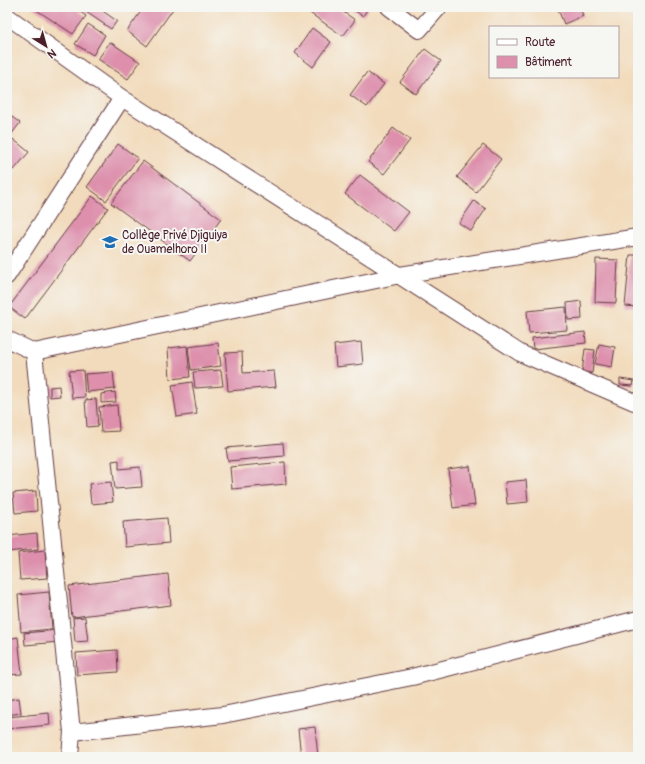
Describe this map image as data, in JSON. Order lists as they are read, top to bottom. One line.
{"places":{"school or university":["Collège Privé Djiguiya de Ouamelhoro II"]},"legend":["Route","Bâtiment"],"north":"bottom right"}
